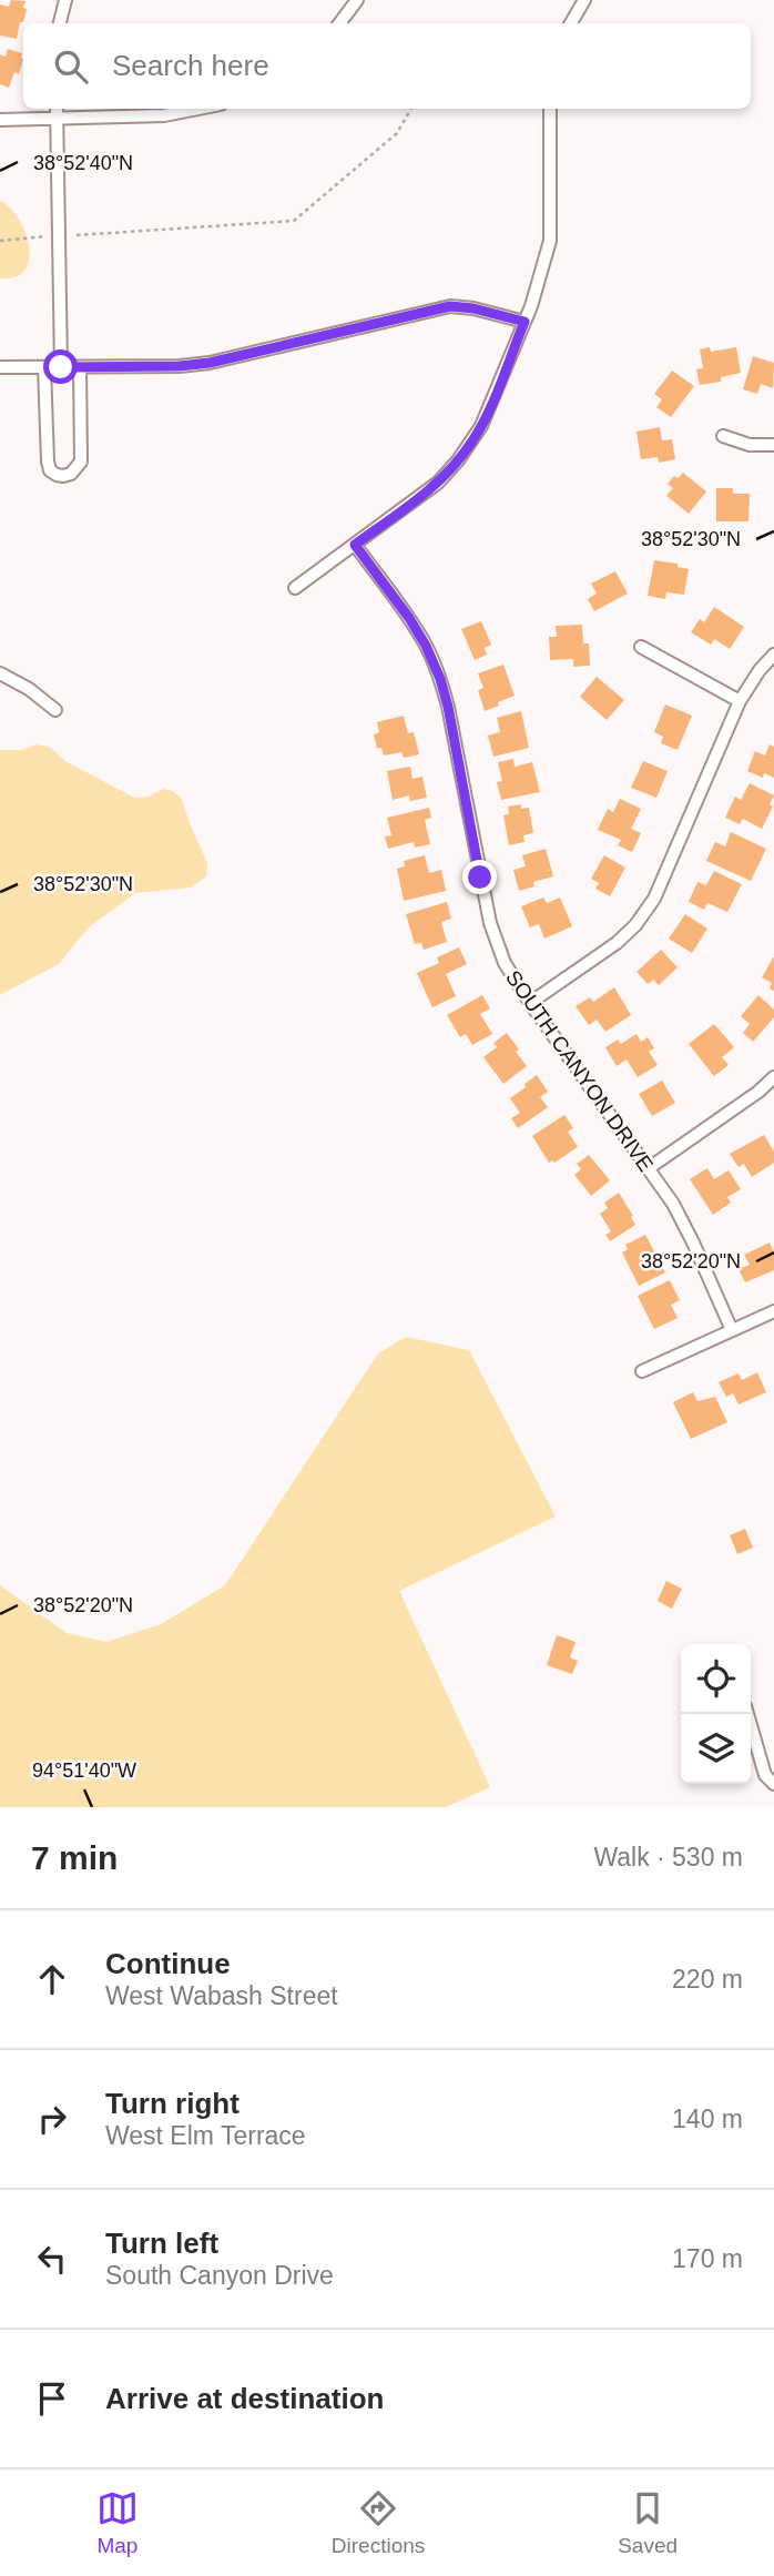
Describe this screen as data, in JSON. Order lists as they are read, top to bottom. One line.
{"streets":{"street":["SOUTH CANYON DRIVE"]},"page":{"search":"Search here","heading":["7 min","Walk · 530 m"],"list":[["Continue","West Wabash Street","220 m"],["Turn right","West Elm Terrace","140 m"],["Turn left","South Canyon Drive","170 m"],"Arrive at destination"],"nav":["Map","Directions","Saved"]},"coordinates":["38°52'40\"N","38°52'30\"N","38°52'20\"N","94°51'40\"W"]}
